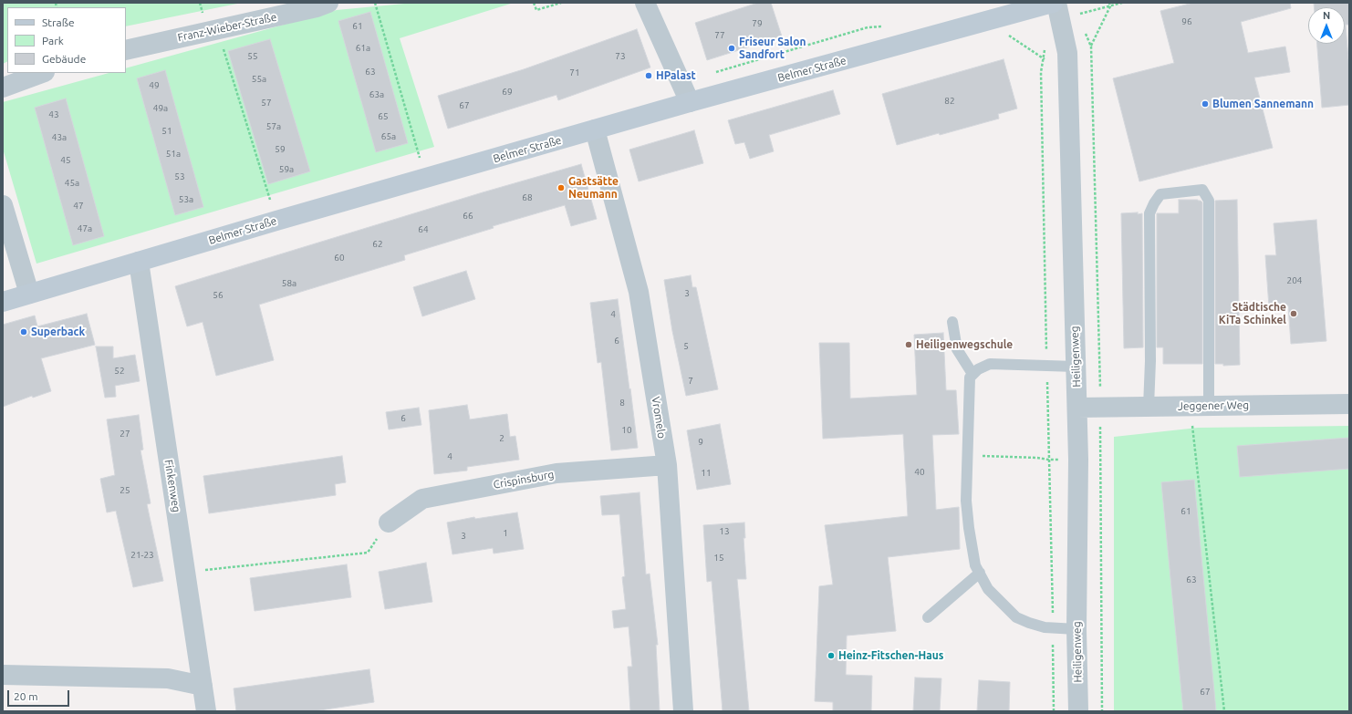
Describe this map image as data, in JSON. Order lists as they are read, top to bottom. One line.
{"streets":{"street":["Franz-Wieber-Straße","Belmer Straße","Heiligenweg","Jeggener Weg","Vromelo","Crispinsburg","Finkenweg"]},"crossings":[["Belmer Straße","Vromelo"],["Belmer Straße","Finkenweg"],["Heiligenweg","Jeggener Weg"],["Vromelo","Crispinsburg"]],"places":["Friseur Salon Sandfort","HPalast","Blumen Sannemann","Gastsätte Neumann","Städtische KiTa Schinkel","Superback","Heiligenwegschule","Heinz-Fitschen-Haus"],"house_numbers":["96","79","61","77","61a","55","73","63","71","55a","49","69","63a","82","57","67","49a","43","65","57a","51","65a","43a","59","51a","45","59a","53","45a","68","53a","47","66","47a","64","62","60","204","58a","3","56","4","6","5","52","7","8","6","10","27","2","9","4","40","11","25","61","13","1","3","21-23","15","63","67"],"legend":["Straße","Park","Gebäude"],"scale_bar":"20 m","north":"top"}
